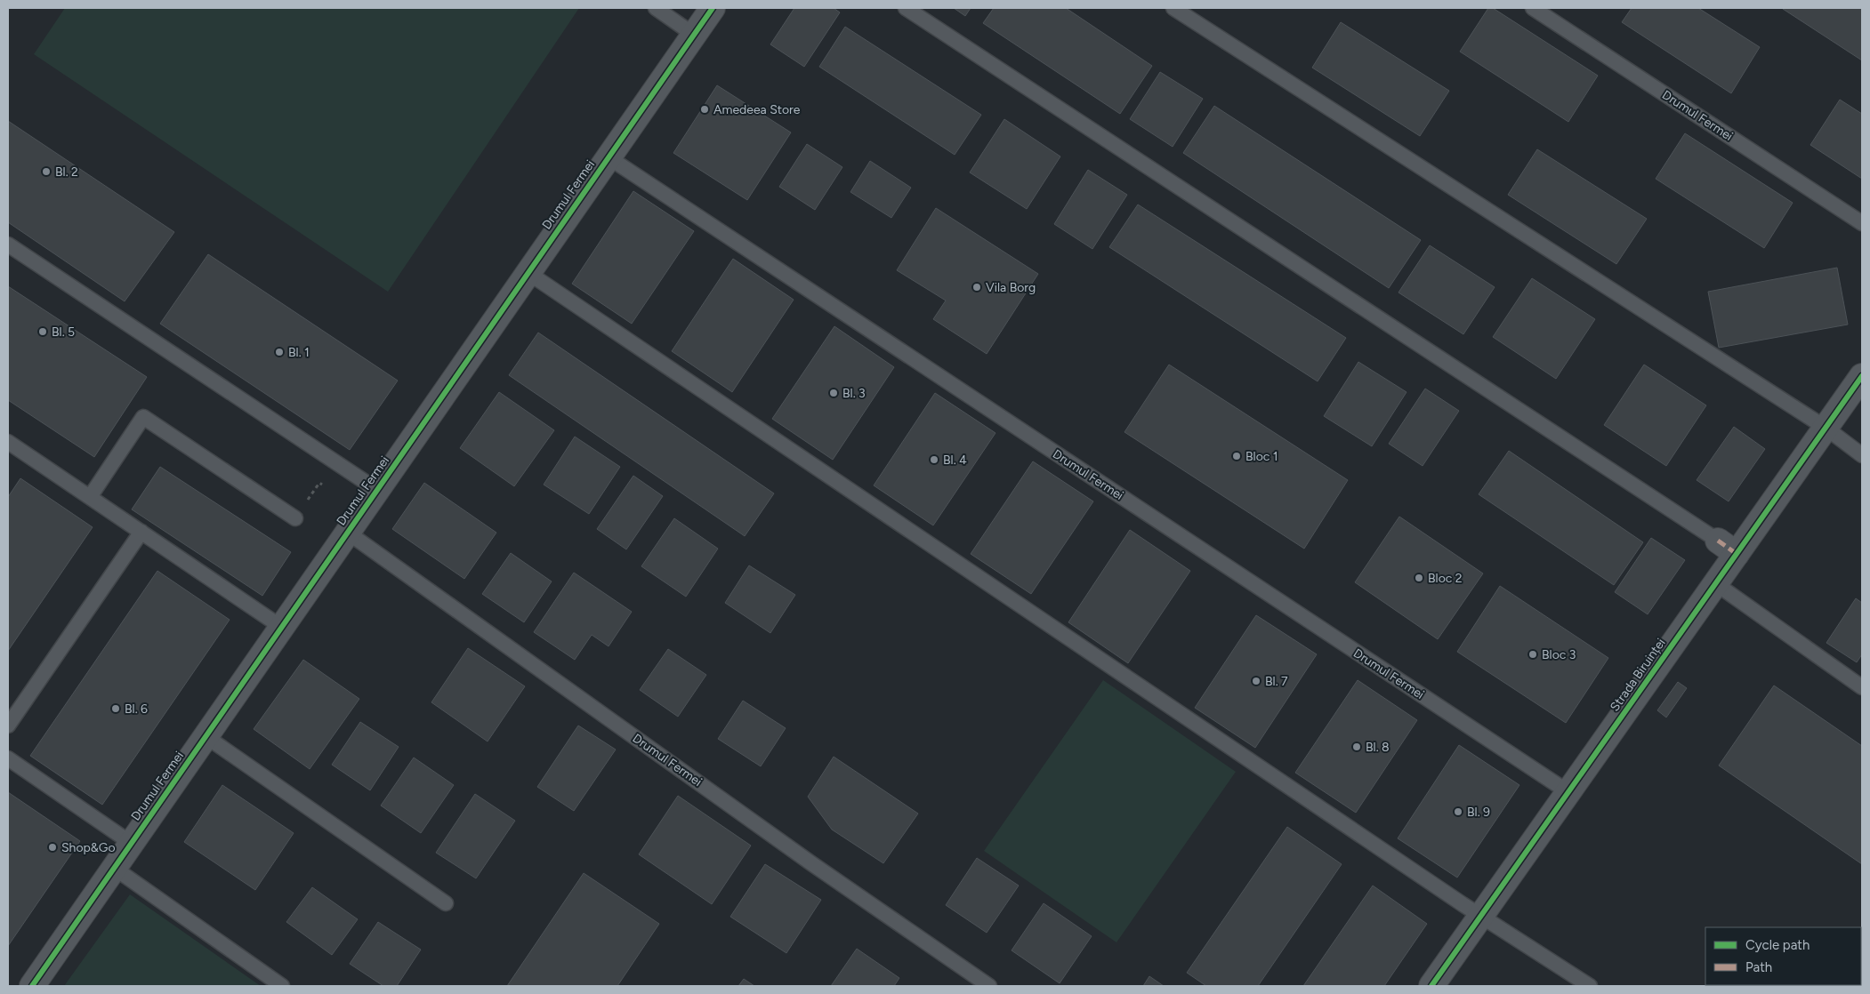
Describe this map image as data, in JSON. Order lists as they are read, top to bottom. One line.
{"streets":{"street":["Drumul Fermei","Strada Biruinței"]},"crossings":[["Drumul Fermei","Strada Biruinței"]],"places":["Amedeea Store","Bl. 2","Vila Borg","Bl. 5","Bl. 1","Bl. 3","Bloc 1","Bl. 4","Bloc 2","Bloc 3","Bl. 7","Bl. 6","Bl. 8","Bl. 9","Shop&Go"],"legend":["Cycle path","Path"]}
